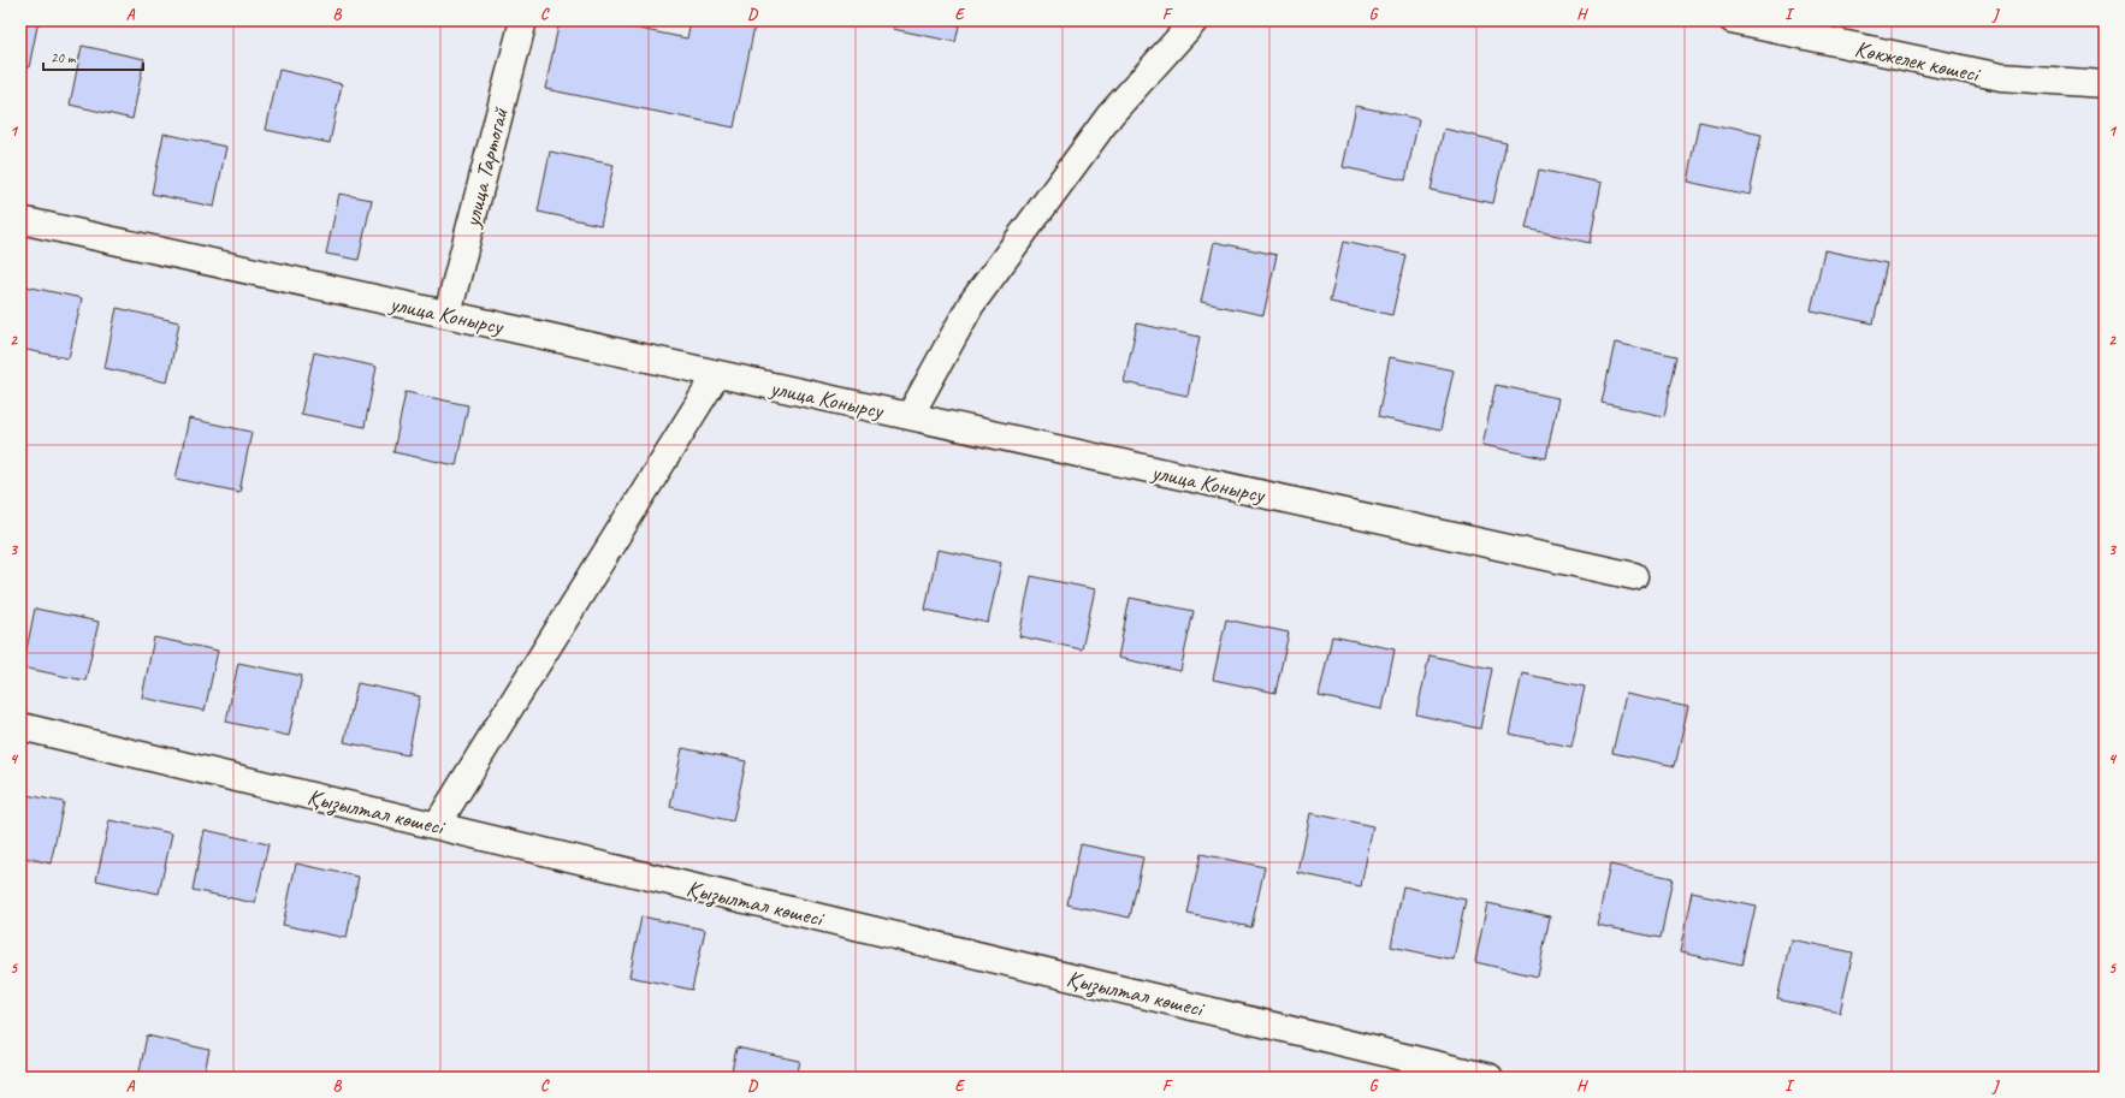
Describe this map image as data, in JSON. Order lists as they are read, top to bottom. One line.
{"streets":{"street":["Көкжелек көшесі","улица Тартогай","улица Конырсу","Қызылтал көшесі"]},"crossings":[["улица Тартогай","улица Конырсу"]],"scale_bar":"20 m","grid":{"columns":["A","B","C","D","E","F","G","H","I","J"],"rows":["1","2","3","4","5"]}}
